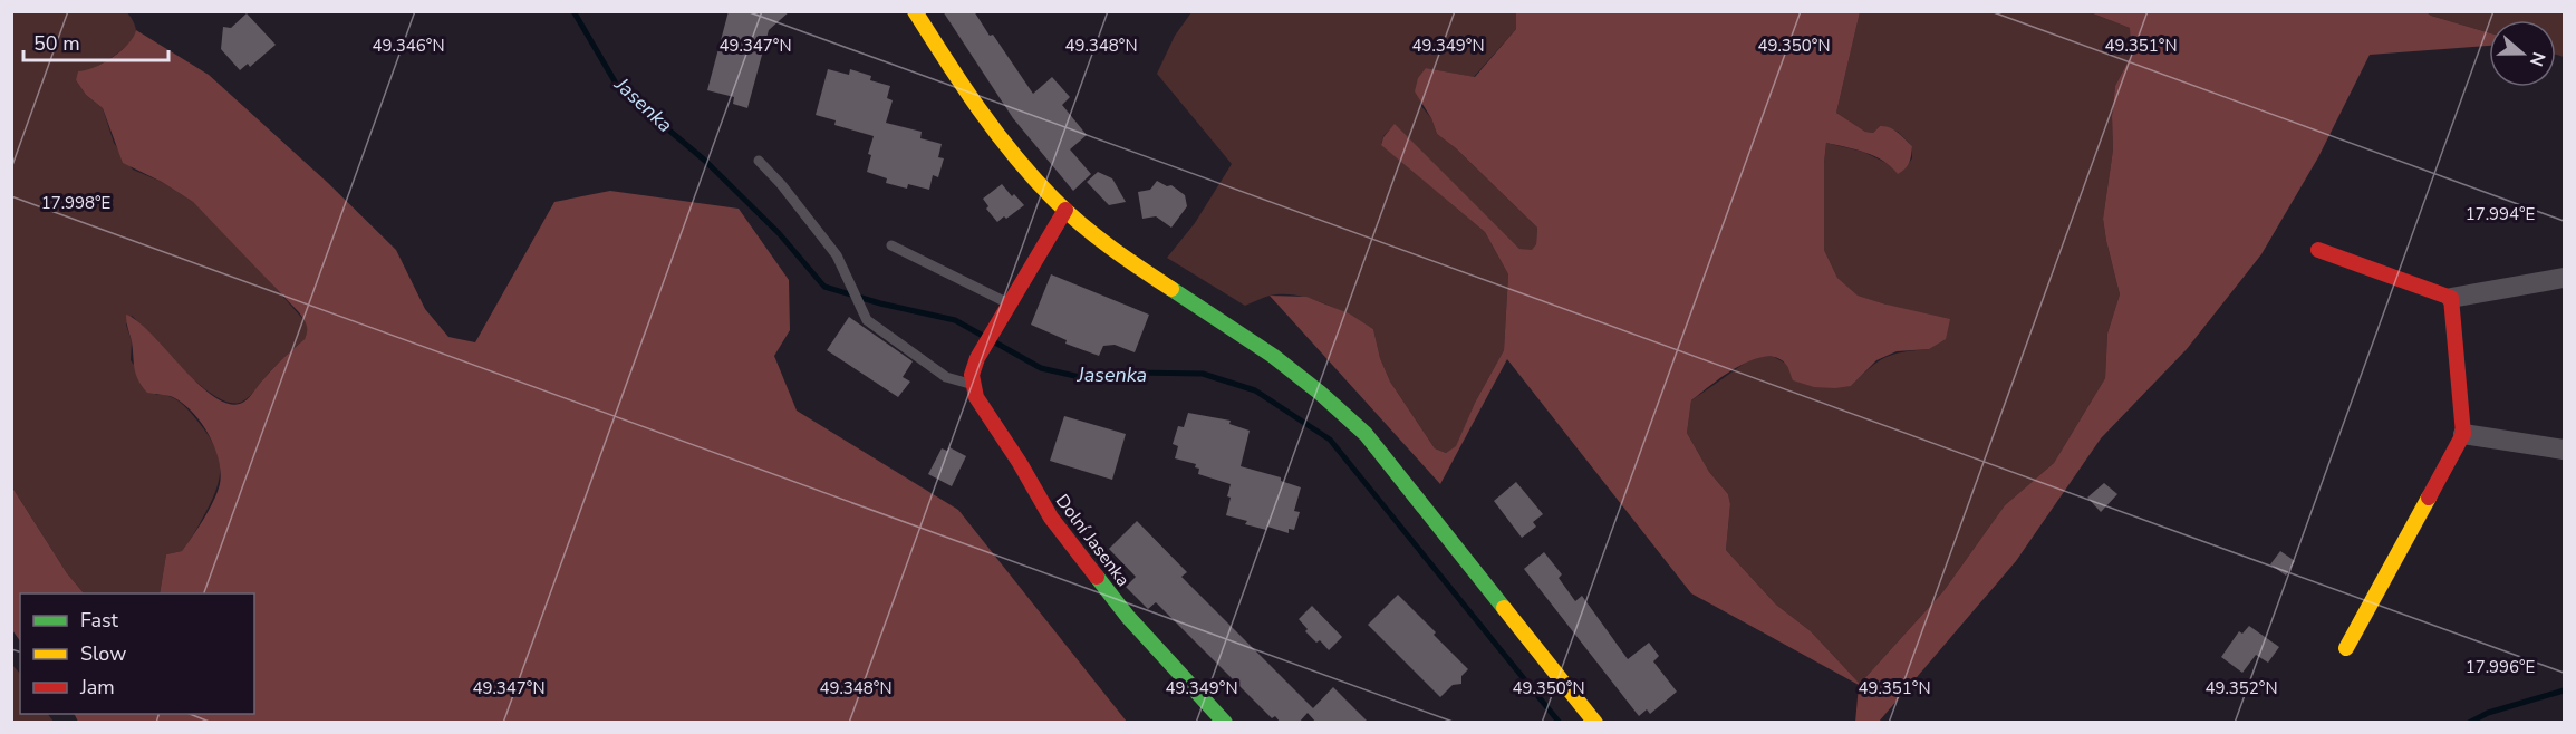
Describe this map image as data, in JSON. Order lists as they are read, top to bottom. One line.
{"streets":{"street":["Dolní Jasenka"]},"water":["Jasenka"],"legend":["Fast","Slow","Jam"],"scale_bar":"50 m","north":"right","coordinates":["49.349°N","49.351°N","49.346°N","49.347°N","49.348°N","49.350°N","17.998°E","17.994°E","17.996°E","49.352°N"]}
